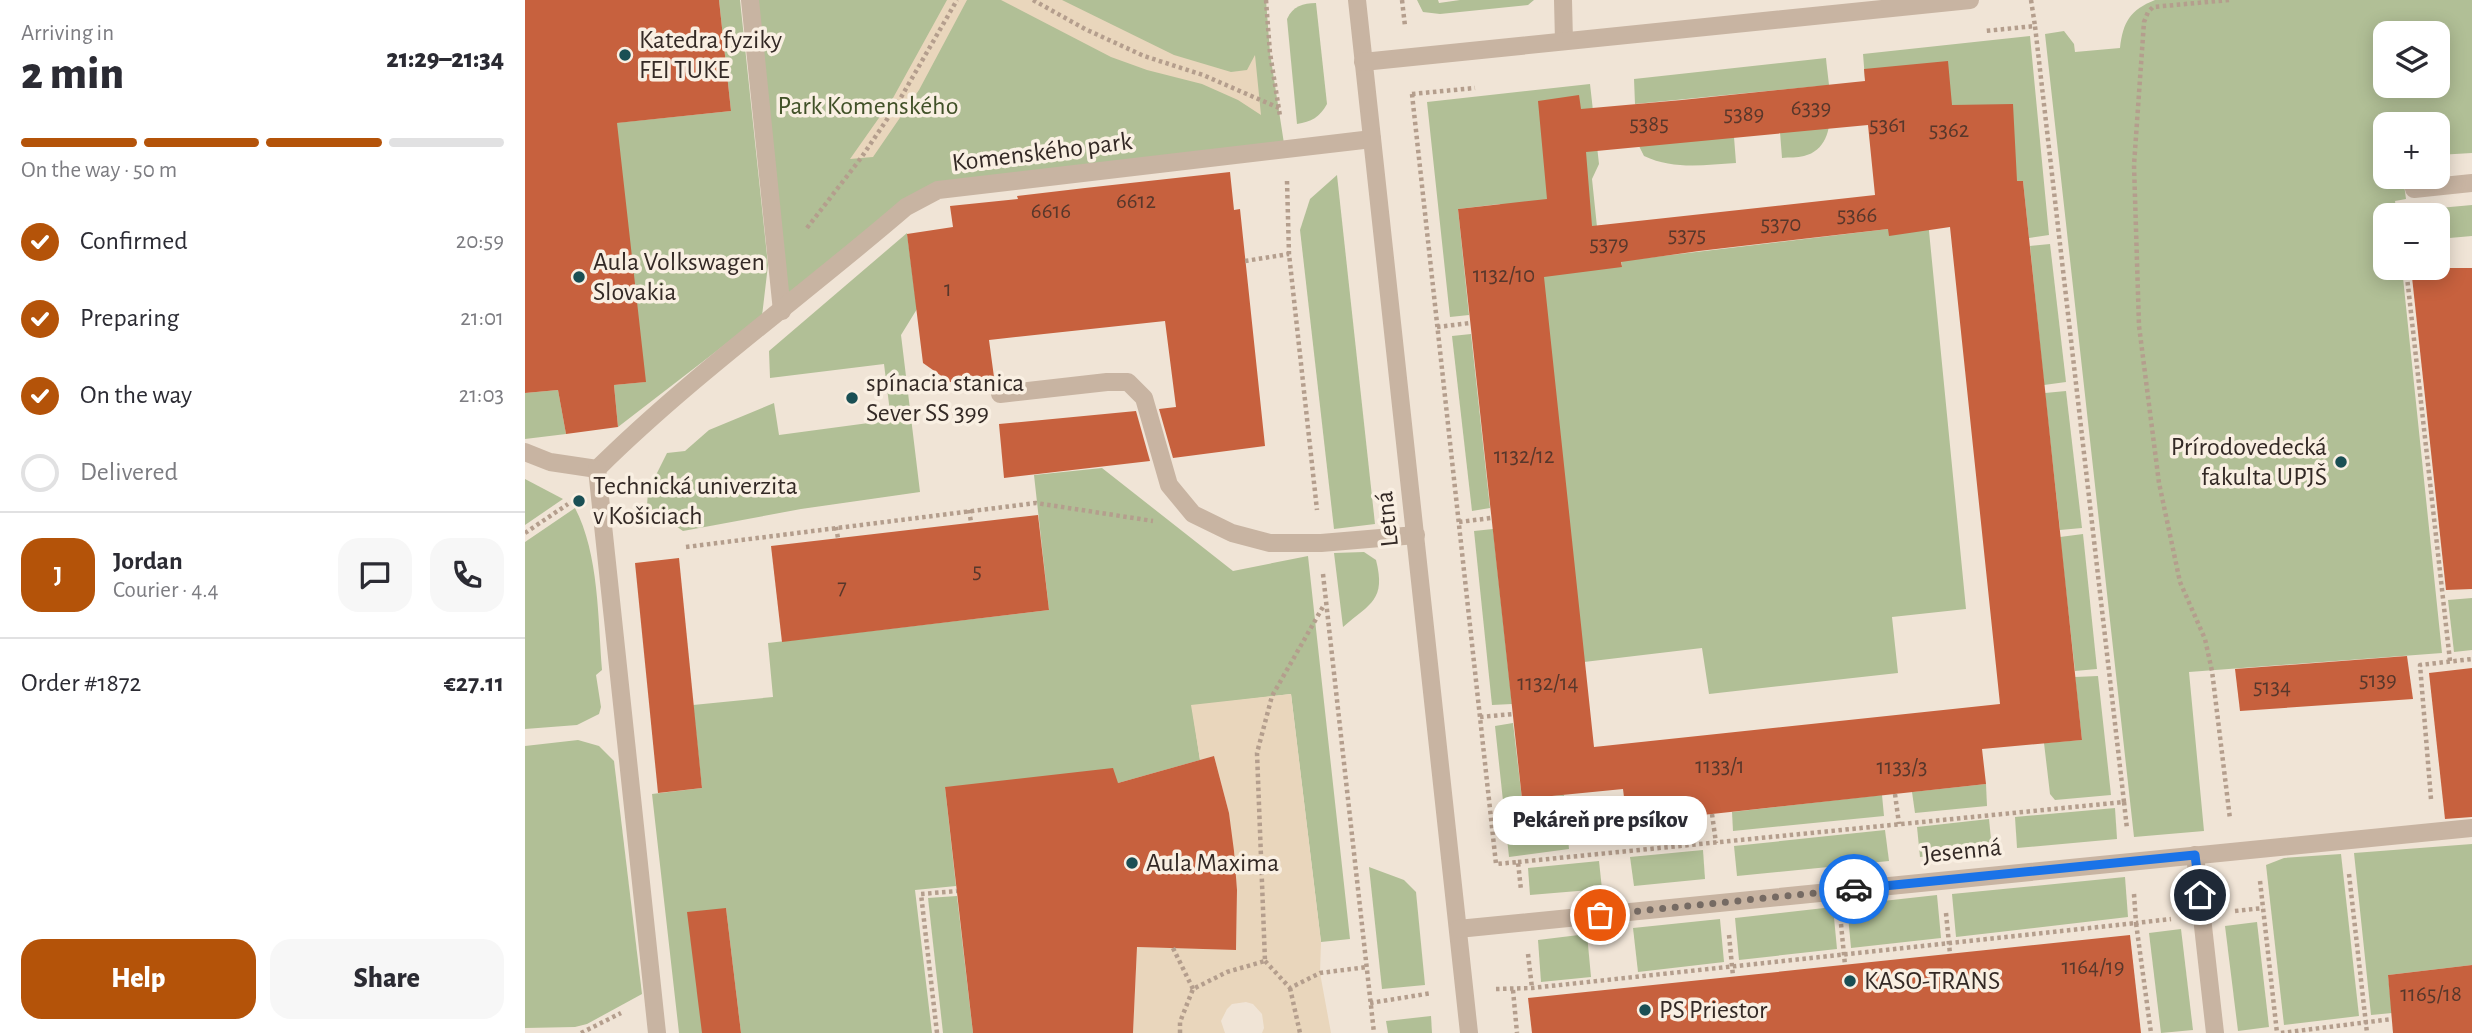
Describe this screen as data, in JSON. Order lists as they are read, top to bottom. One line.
{"streets":{"street":["Komenského park","Letná","Jesenná"]},"crossings":[["Komenského park","Letná"],["Letná","Jesenná"]],"parks":["Park Komenského"],"places":["Katedra fyziky FEI TUKE","Aula Volkswagen Slovakia","spínacia stanica Sever SS 399","Prírodovedecká fakulta UPJŠ","Technická univerzita v Košiciach","Aula Maxima","Pekáreň pre psíkov","KASO-TRANS","PS Priestor"],"house_numbers":["6339","5389","5385","5361","5362","6612","6616","5366","5370","5375","5379","1132/10","1","1132/12","5","7","5139","1132/14","5134","1133/1","1133/3","1164/19","1165/18"],"page":{"heading":["2 min","Arriving in","21:29–21:34"],"panel":["Jordan","Courier · 4.4","Order #1872","€27.11"],"map_buttons":["+","−"],"bar":"On the way · 50 m","list":[["Confirmed","20:59"],["Preparing","21:01"],["On the way","21:03"],"Delivered"],"round":"J","bubble":"Pekáreň pre psíkov","buttons":["Help","Share"]}}
